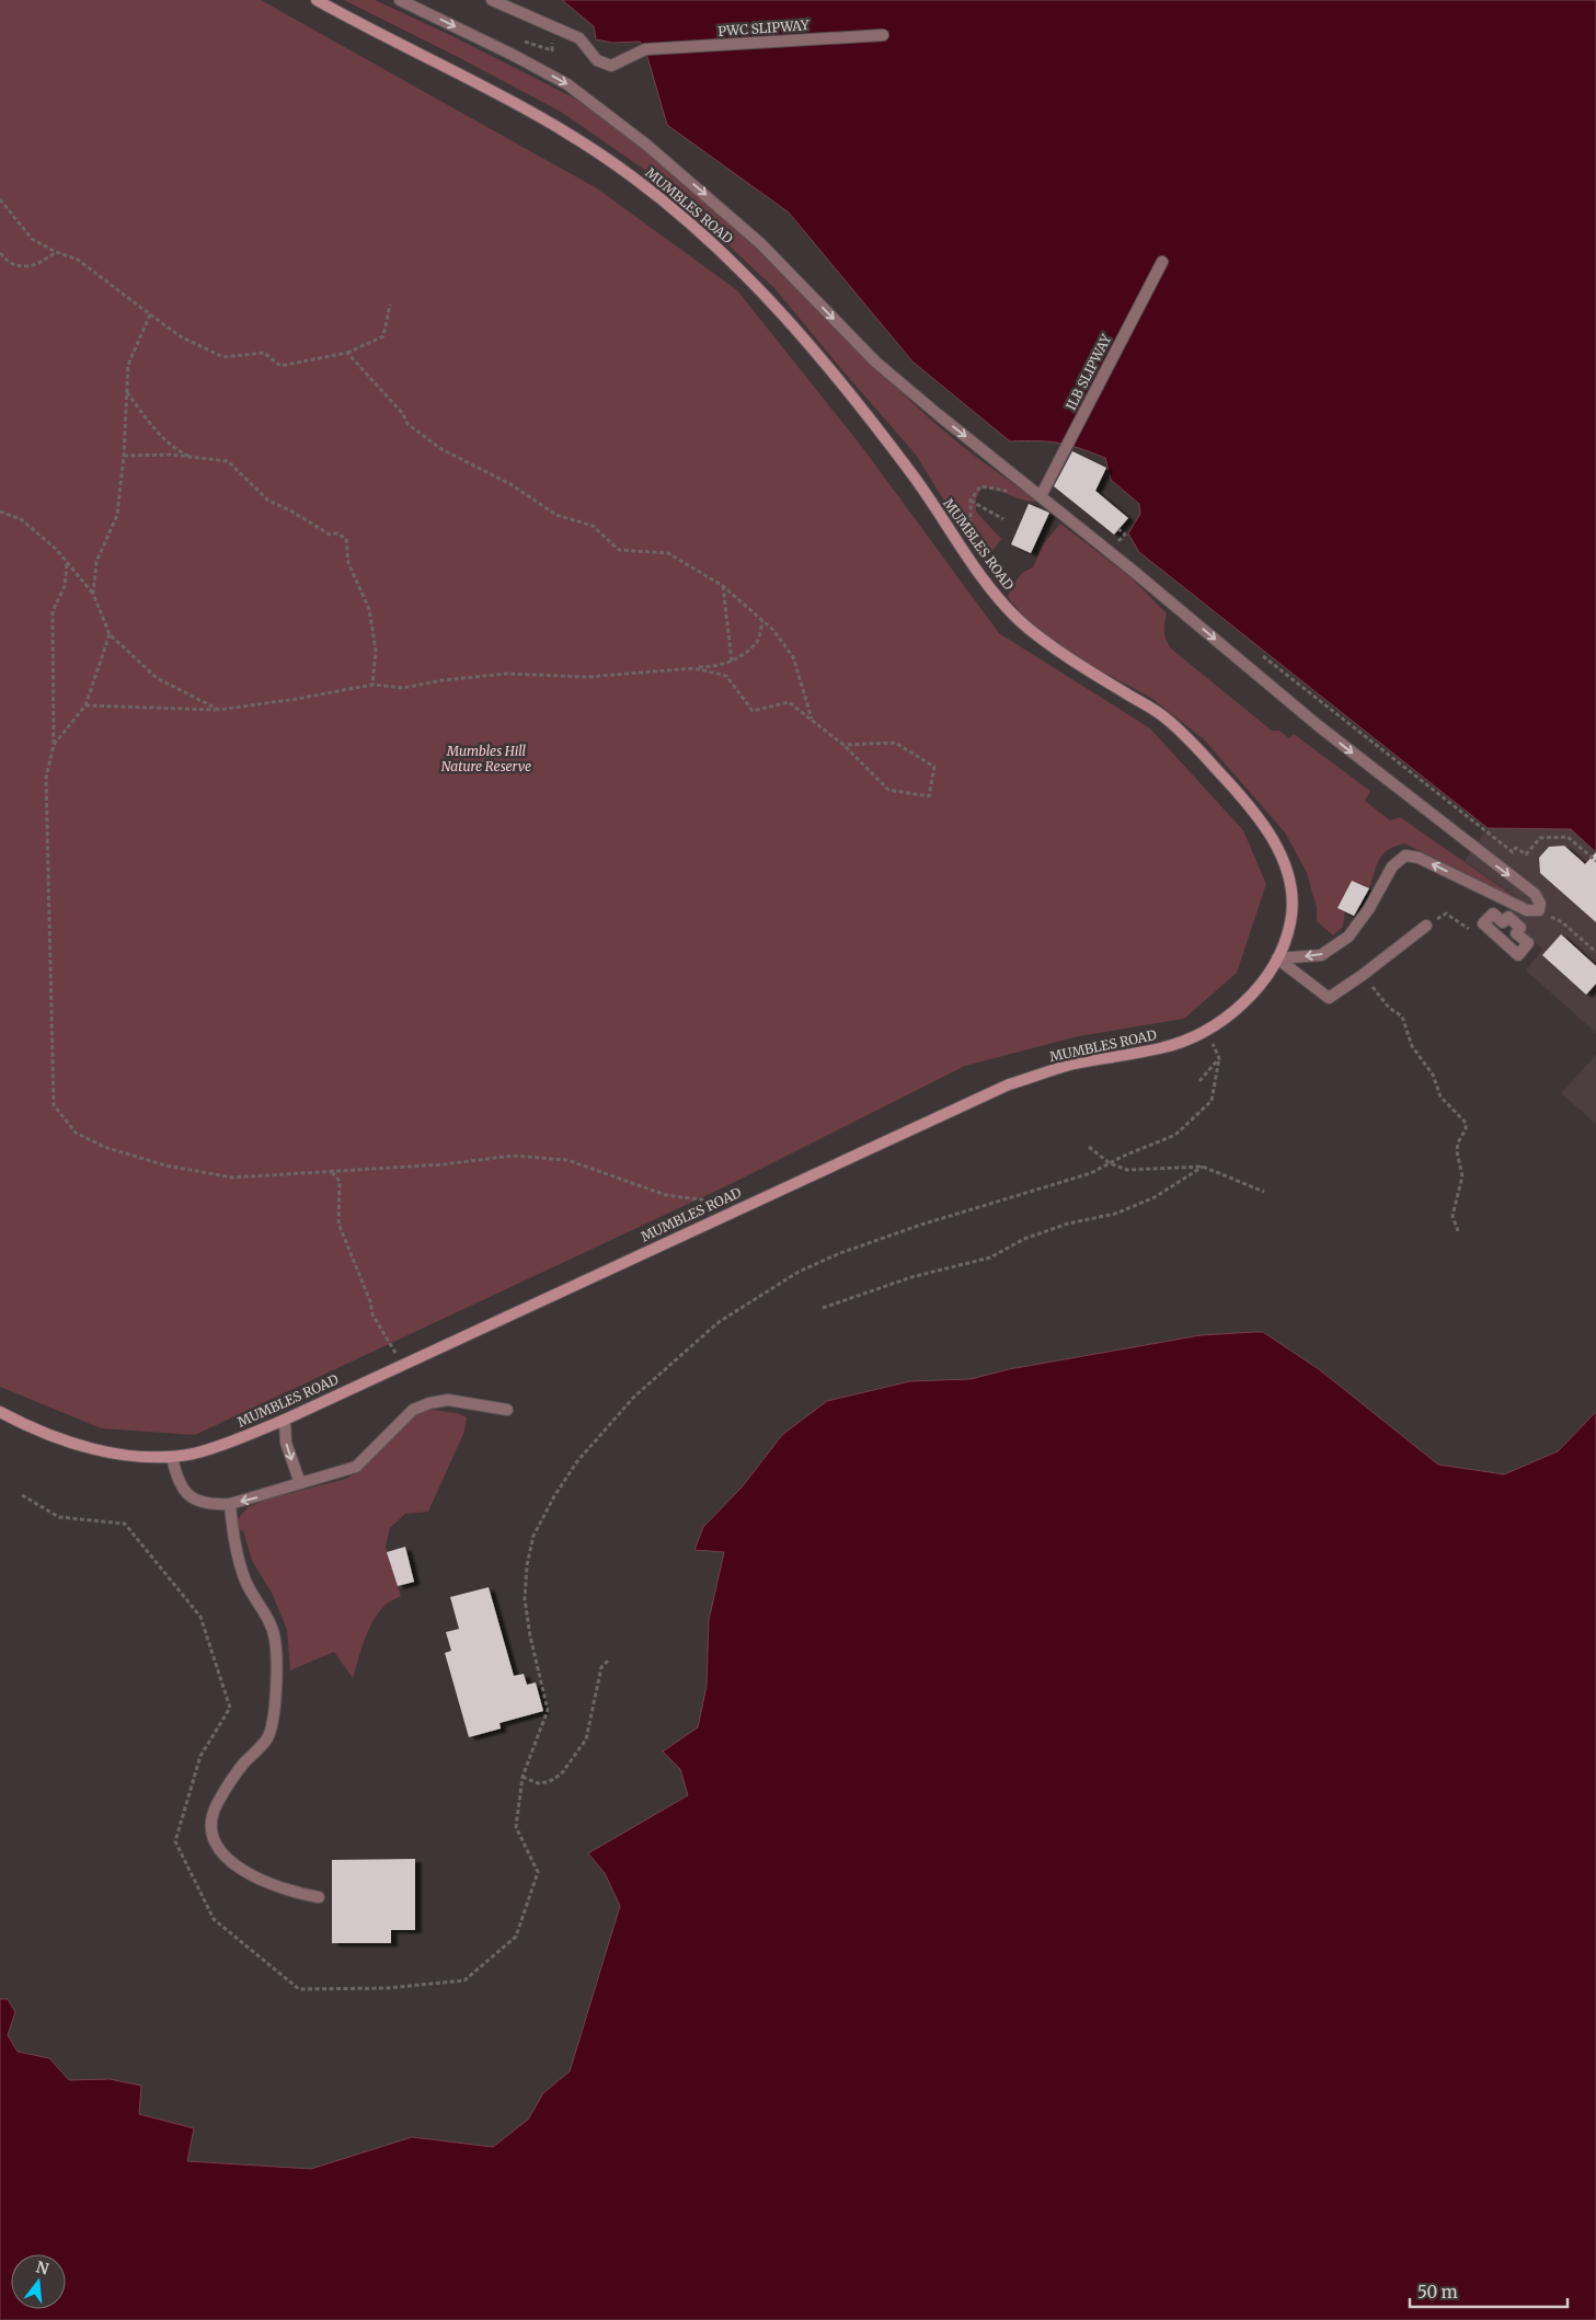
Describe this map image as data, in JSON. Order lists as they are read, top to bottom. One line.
{"streets":{"street":["MUMBLES ROAD"],"lane":["PWC SLIPWAY","ILB SLIPWAY"]},"parks":["Mumbles Hill Nature Reserve"],"scale_bar":"50 m","north":"top"}
